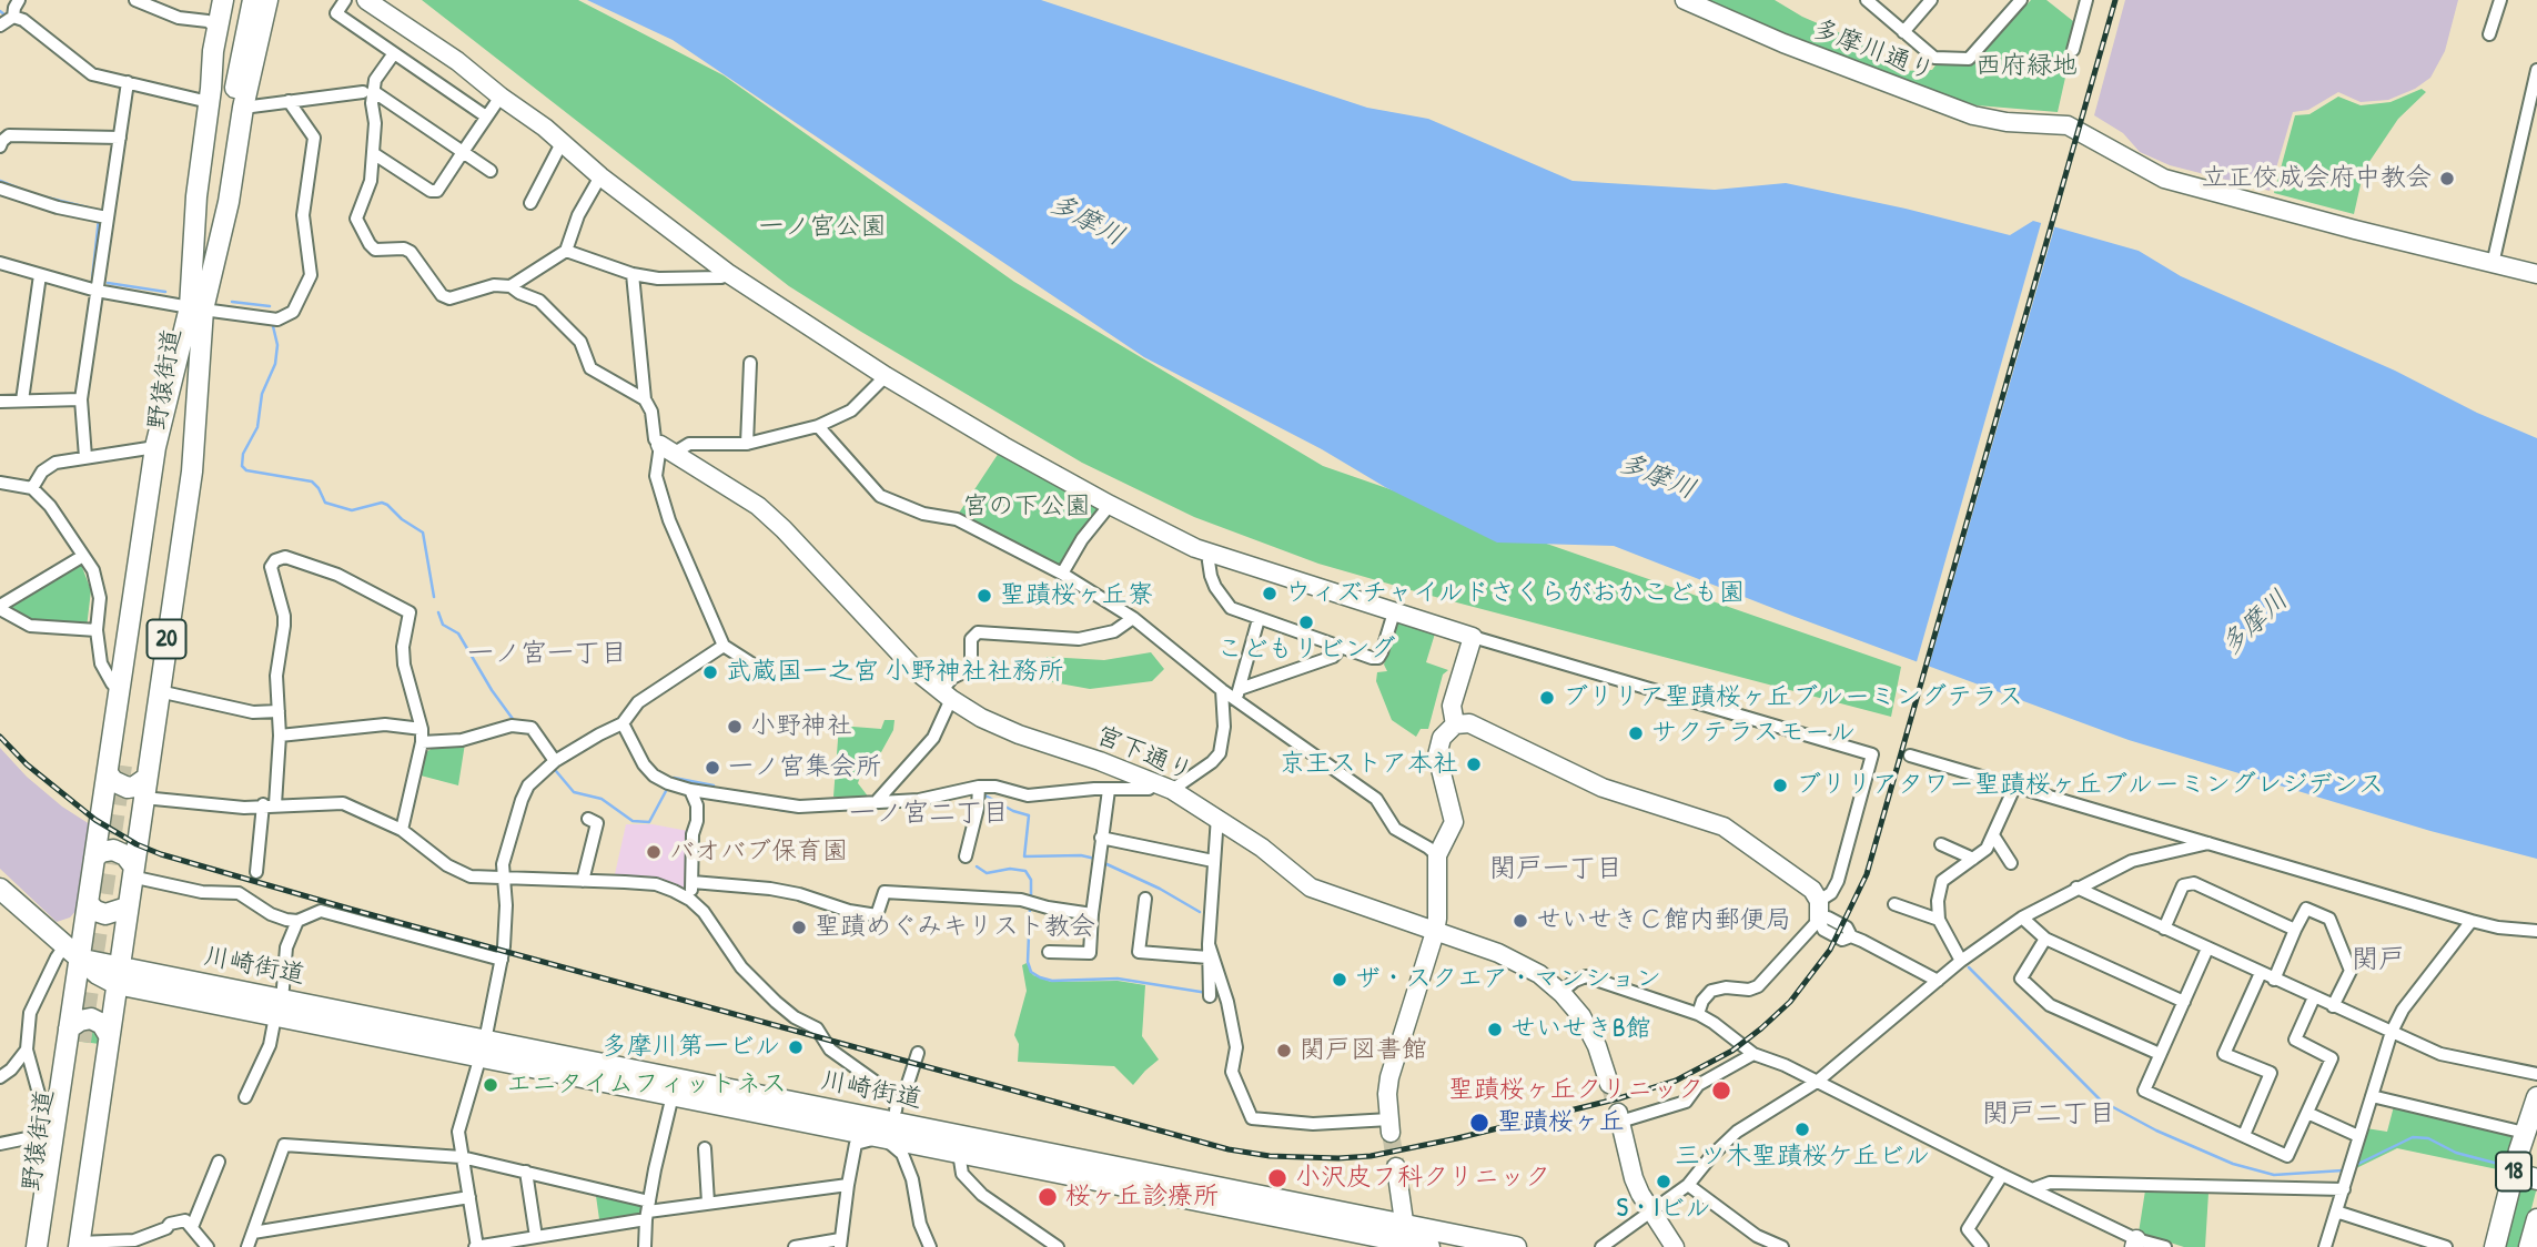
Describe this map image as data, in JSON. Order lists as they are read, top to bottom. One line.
{"streets":{"main road":["野猿街道","20","川崎街道","18"],"street":["多摩川通り","宮下通り"]},"crossings":[["野猿街道","20"],["20","川崎街道"]],"districts":["一ノ宮一丁目","一ノ宮二丁目","関戸一丁目","関戸","関戸二丁目"],"water":["多摩川"],"parks":["西府緑地","一ノ宮公園","宮の下公園"],"places":["立正佼成会府中教会","ウィズチャイルドさくらがおかこども園","聖蹟桜ヶ丘寮","こどもリビング","武蔵国一之宮 小野神社社務所","ブリリア聖蹟桜ヶ丘ブルーミングテラス","小野神社","サクテラスモール","京王ストア本社","一ノ宮集会所","ブリリアタワー聖蹟桜ヶ丘ブルーミングレジデンス","バオバブ保育園","せいせきＣ館内郵便局","聖蹟めぐみキリスト教会","ザ・スクエア・マンション","せいせきB館","多摩川第一ビル","関戸図書館","エニタイムフィットネス","聖蹟桜ヶ丘クリニック","聖蹟桜ヶ丘","三ツ木聖蹟桜ケ丘ビル","小沢皮フ科クリニック","S・Iビル","桜ヶ丘診療所"]}
